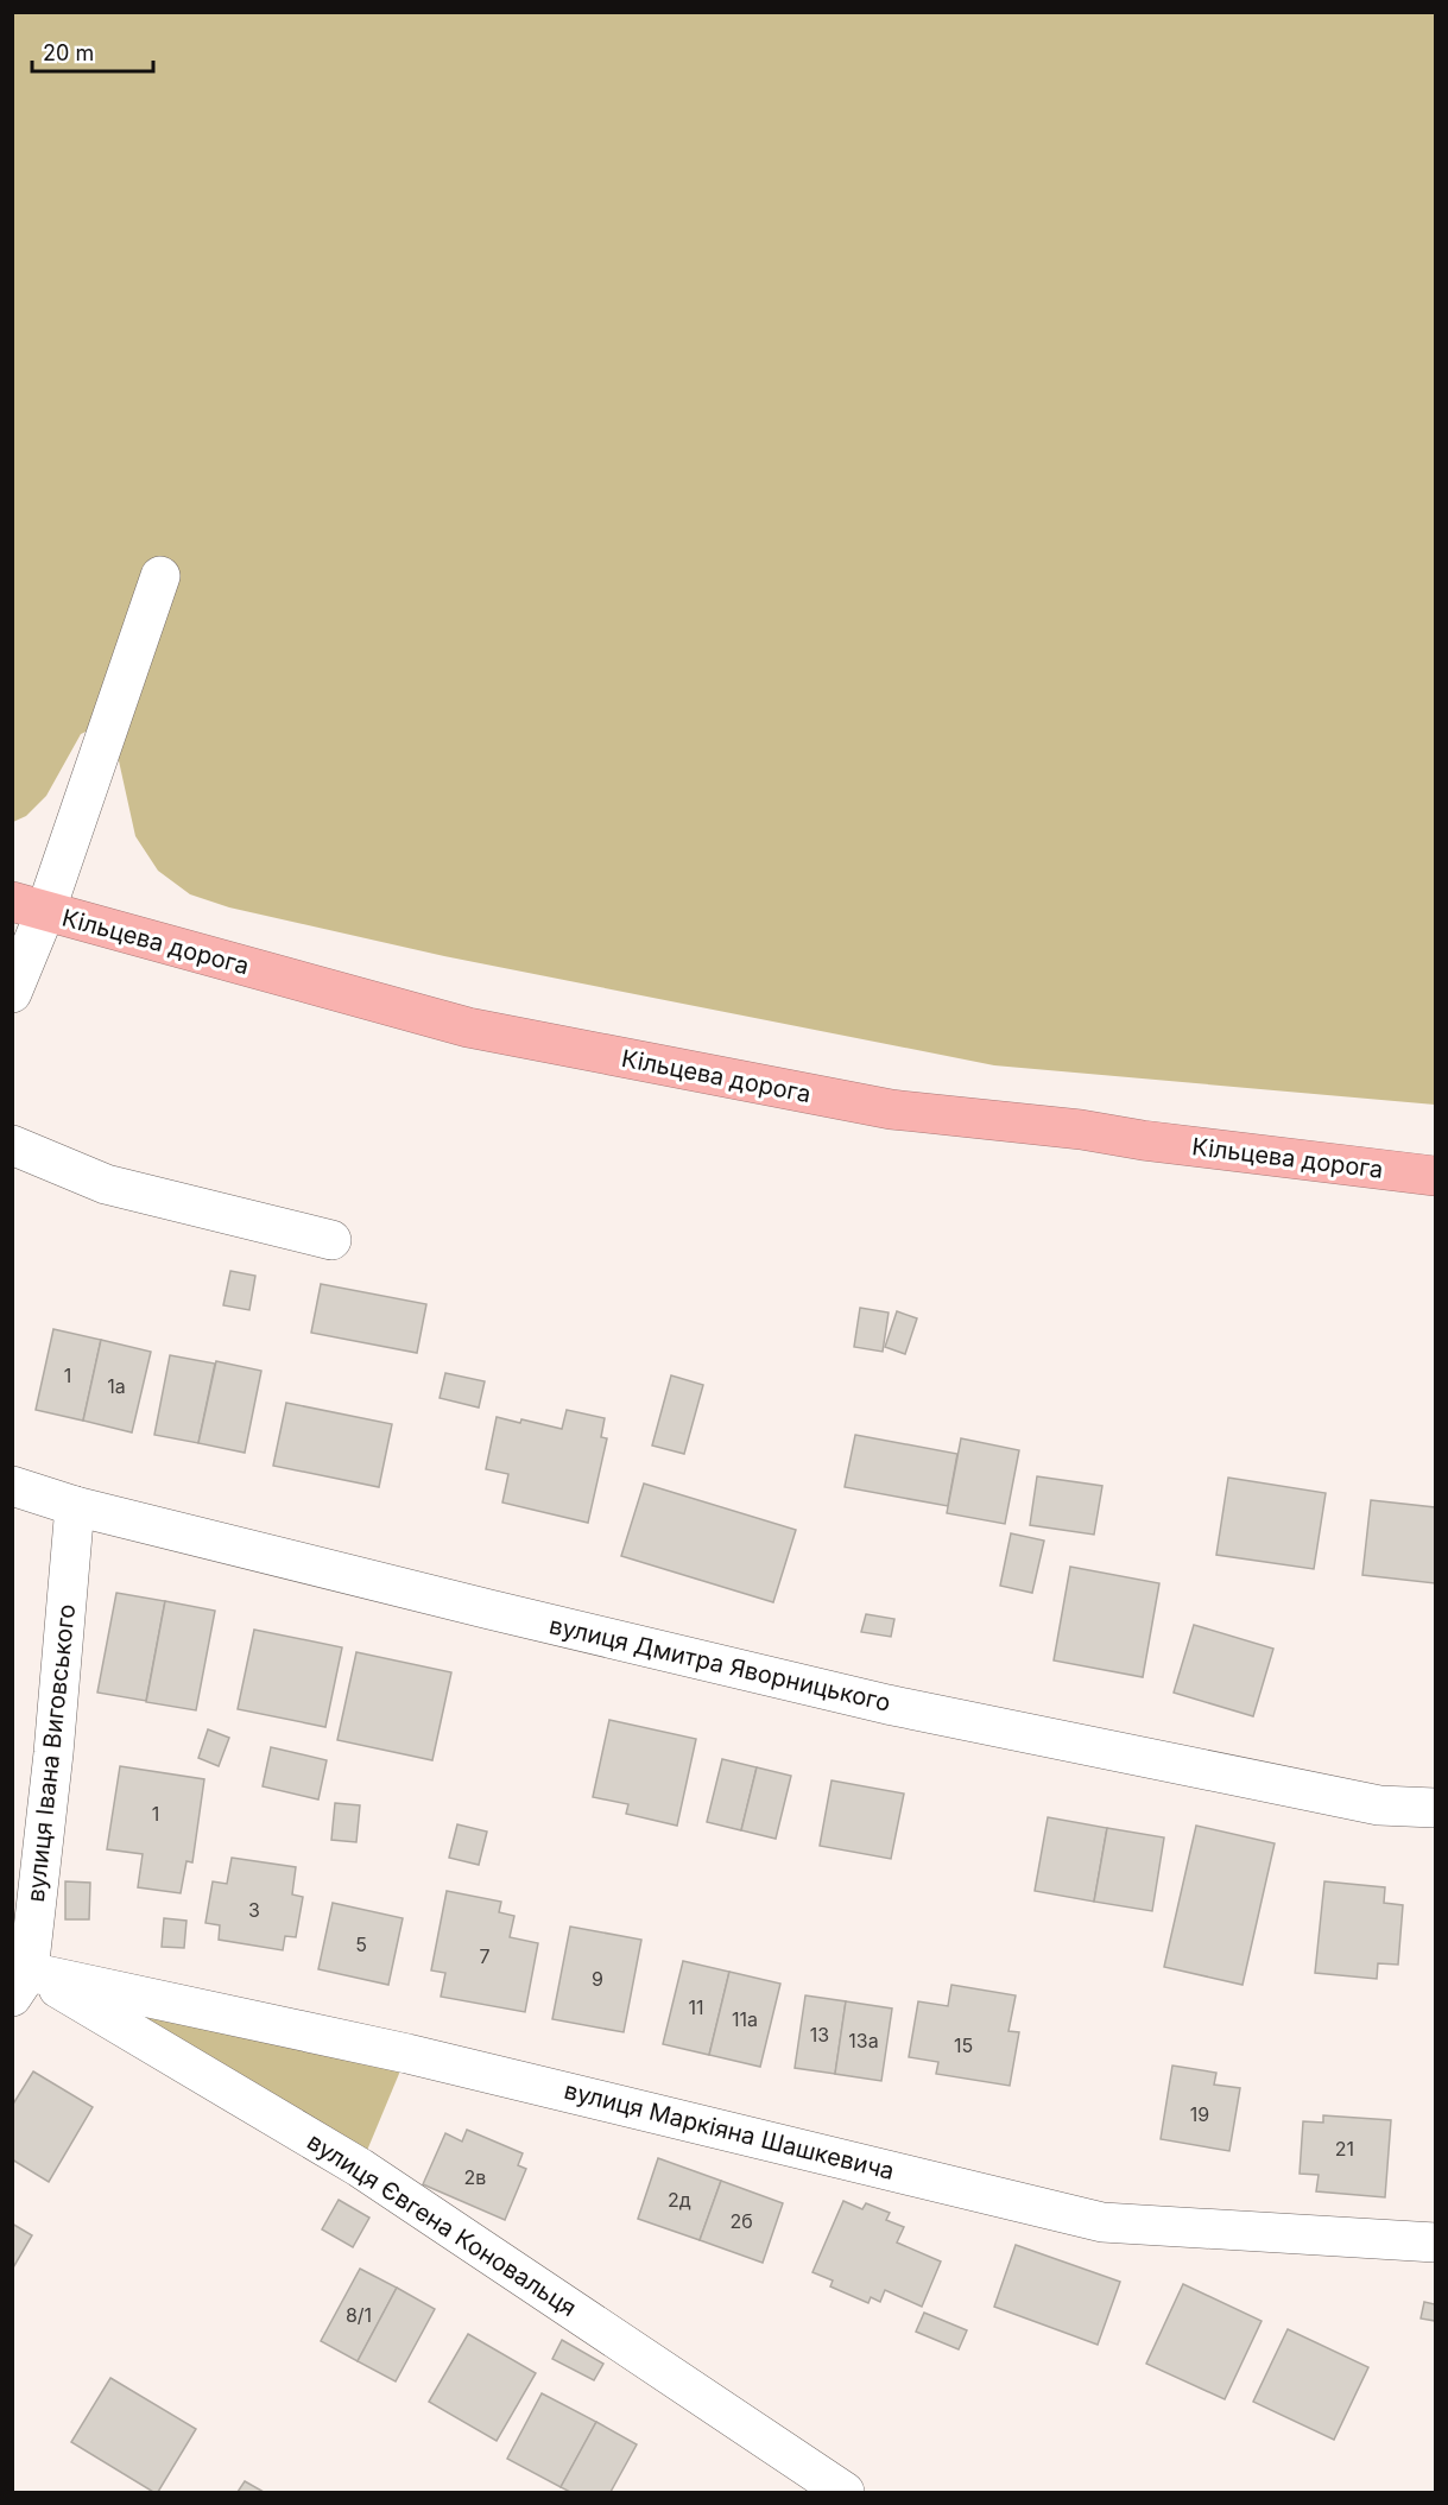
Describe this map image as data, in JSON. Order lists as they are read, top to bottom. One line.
{"streets":{"highway":["Кільцева дорога"],"street":["вулиця Дмитра Яворницького","вулиця Івана Виговського","вулиця Маркіяна Шашкевича","вулиця Євгена Коновальця"]},"crossings":[["вулиця Дмитра Яворницького","вулиця Івана Виговського"],["вулиця Івана Виговського","вулиця Маркіяна Шашкевича"],["вулиця Івана Виговського","вулиця Євгена Коновальця"],["вулиця Маркіяна Шашкевича","вулиця Євгена Коновальця"]],"house_numbers":["1","1а","1","3","5","7","9","11","11а","13","13а","15","19","21","2в","2д","2б","8/1"],"scale_bar":"20 m"}
